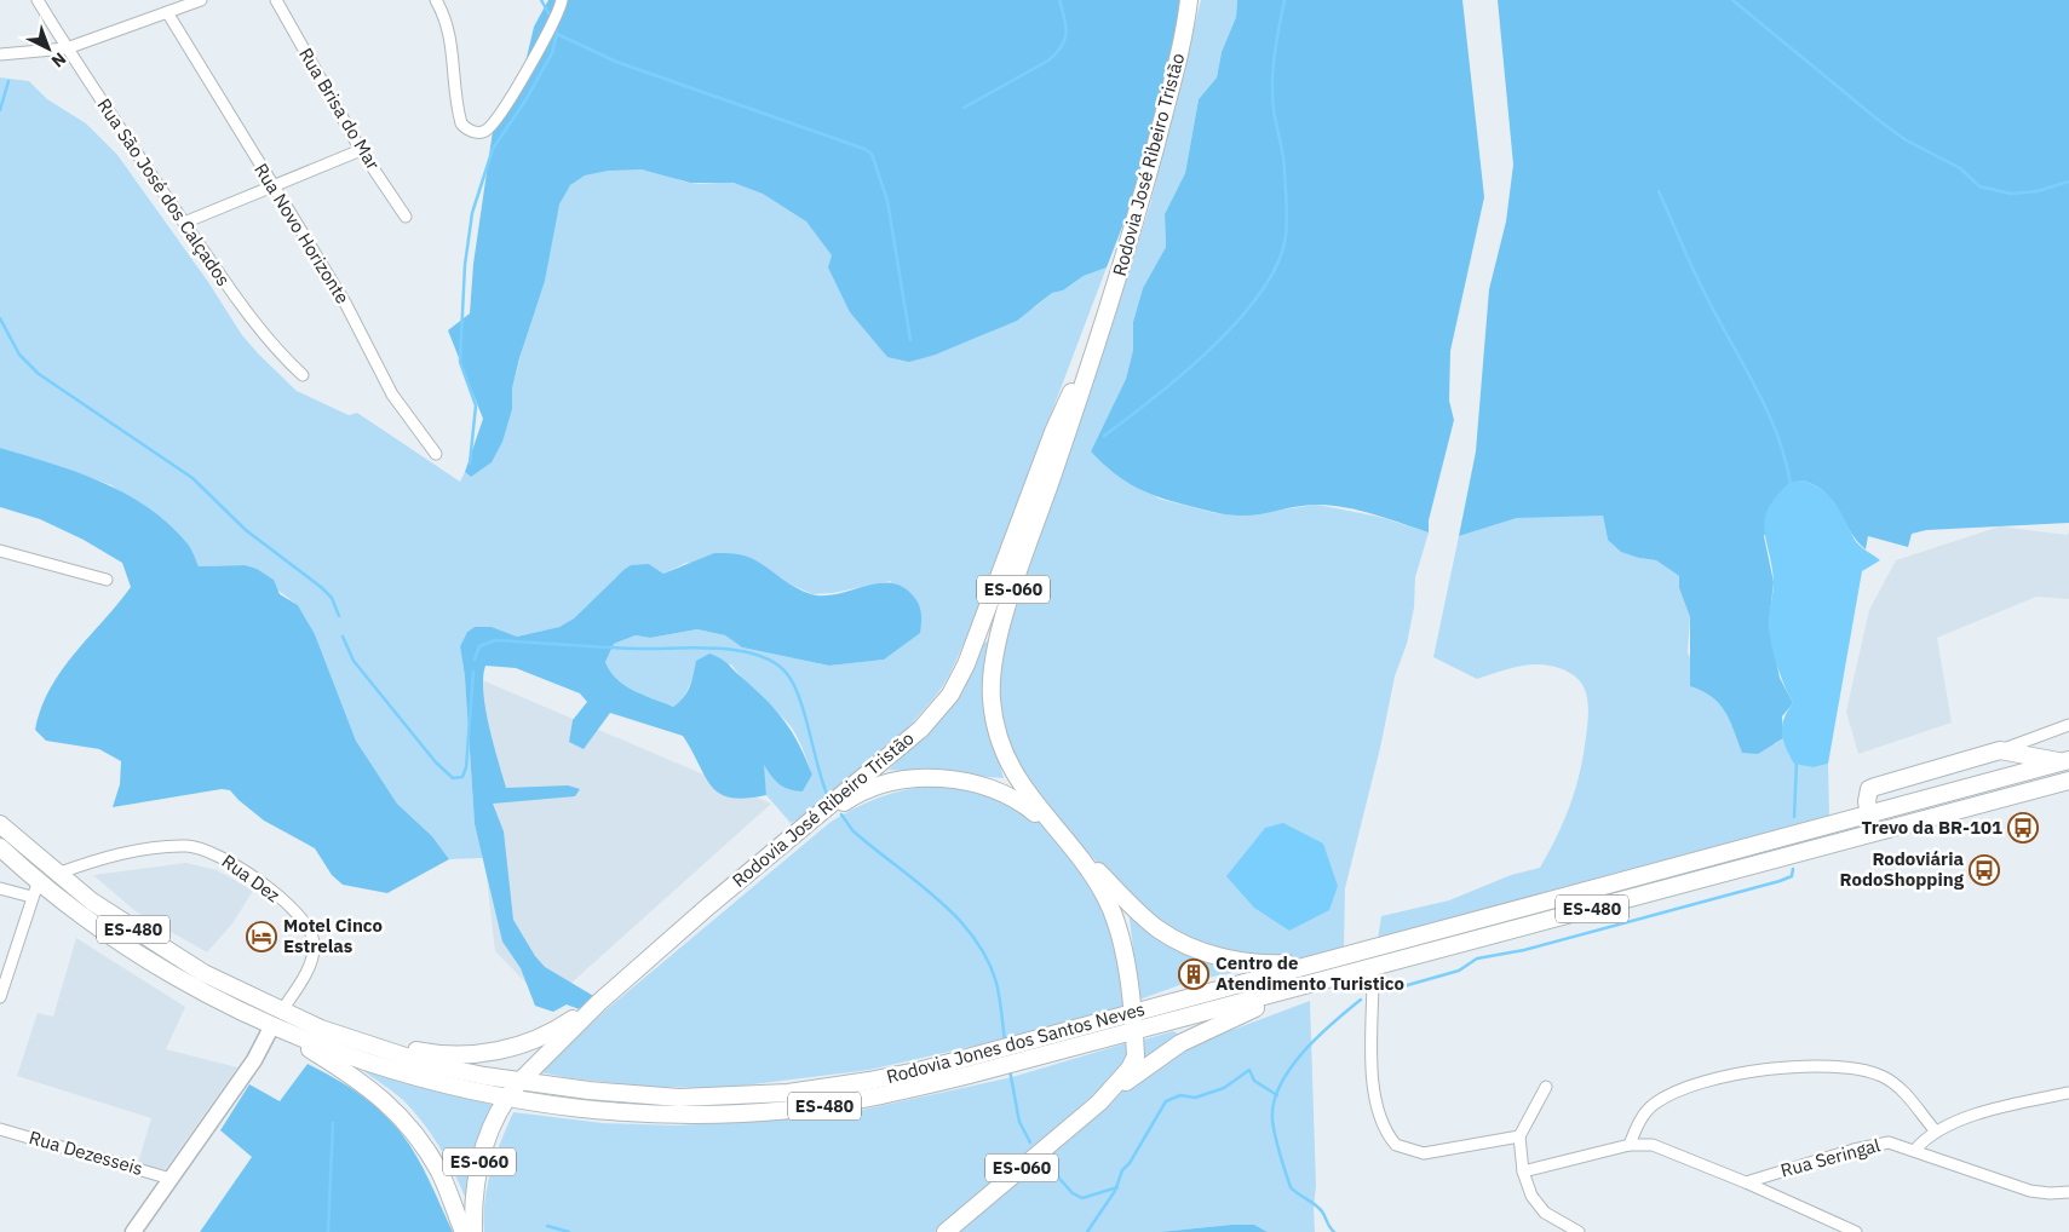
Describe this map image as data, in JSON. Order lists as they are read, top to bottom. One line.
{"streets":{"main road":["Rodovia José Ribeiro Tristão","ES-060","ES-480","Rodovia Jones dos Santos Neves"],"street":["Rua Brisa do Mar","Rua São José dos Calçados","Rua Novo Horizonte","Rua Dez","Rua Dezesseis","Rua Seringal"]},"crossings":[["Rodovia José Ribeiro Tristão","Rodovia Jones dos Santos Neves"],["Rua Dez","Rodovia Jones dos Santos Neves"]],"places":{"bus stop":["Trevo da BR-101","Rodoviária RodoShopping"],"hotel":["Motel Cinco Estrelas"],"building":["Centro de Atendimento Turistico"]},"north":"bottom right"}
